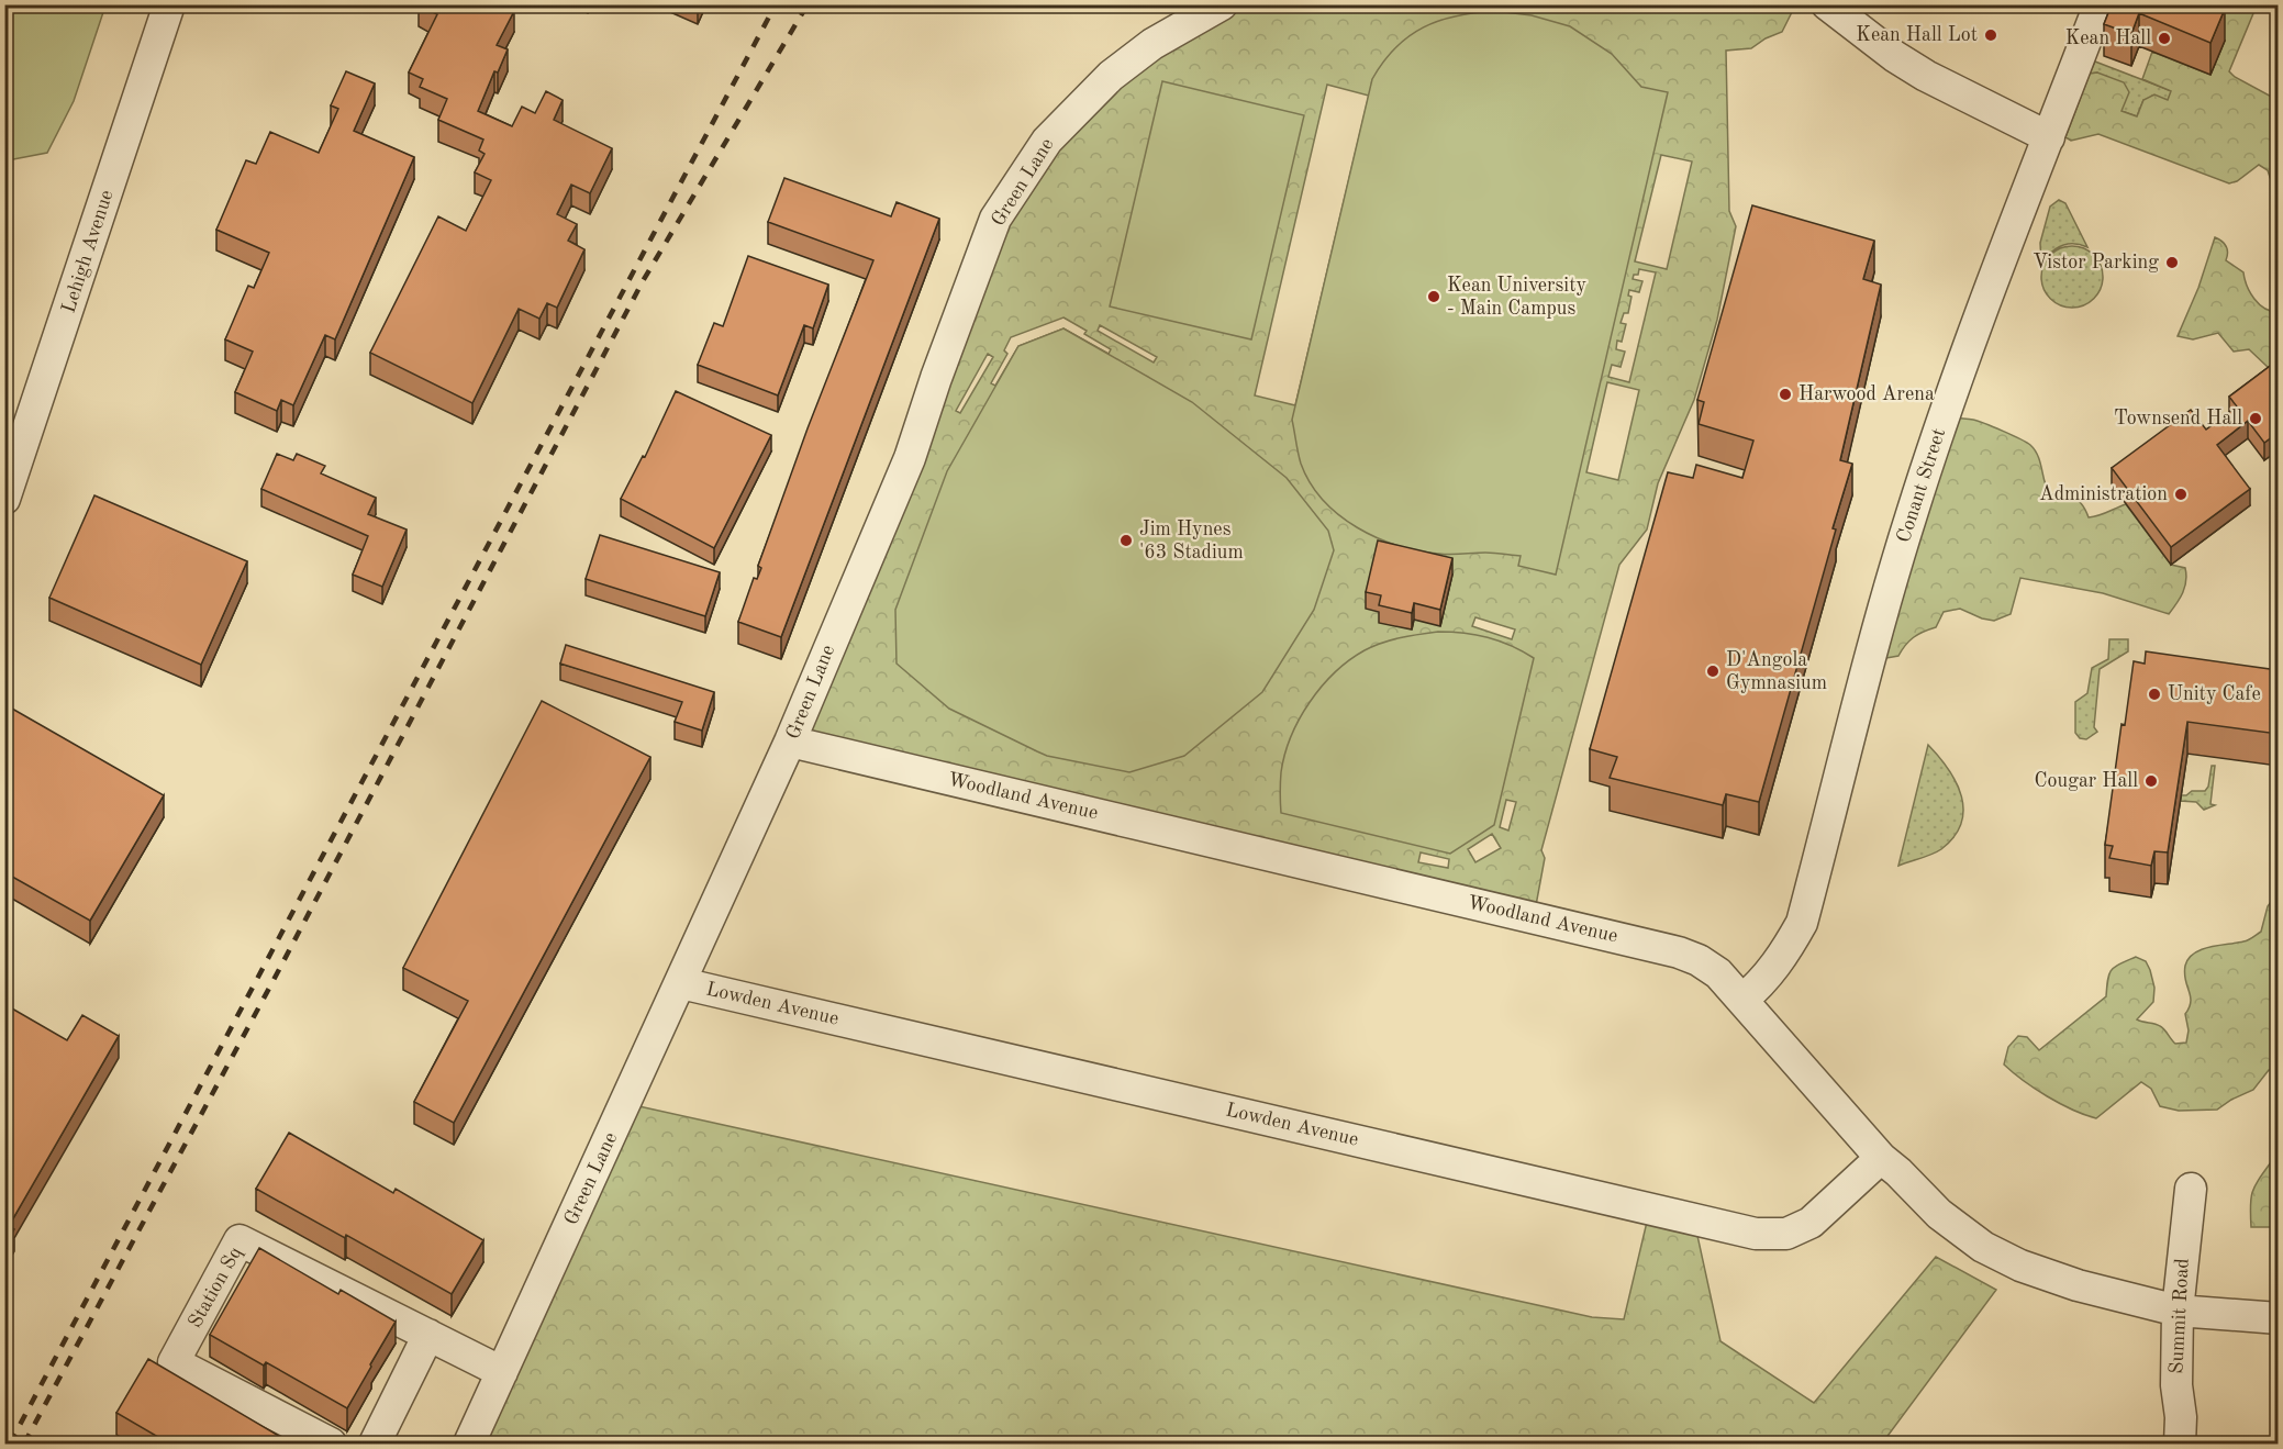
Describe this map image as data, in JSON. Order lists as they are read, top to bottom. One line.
{"streets":{"street":["Green Lane","Lehigh Avenue","Conant Street","Woodland Avenue","Lowden Avenue","Station Sq","Summit Road"]},"crossings":[["Green Lane","Woodland Avenue"],["Green Lane","Lowden Avenue"],["Green Lane","Station Sq"],["Conant Street","Woodland Avenue"],["Woodland Avenue","Lowden Avenue"],["Woodland Avenue","Summit Road"]],"places":["Kean Hall Lot","Kean Hall","Vistor Parking","Kean University - Main Campus","Harwood Arena","Townsend Hall","Administration","Jim Hynes '63 Stadium","D'Angola Gymnasium","Unity Cafe","Cougar Hall"]}
